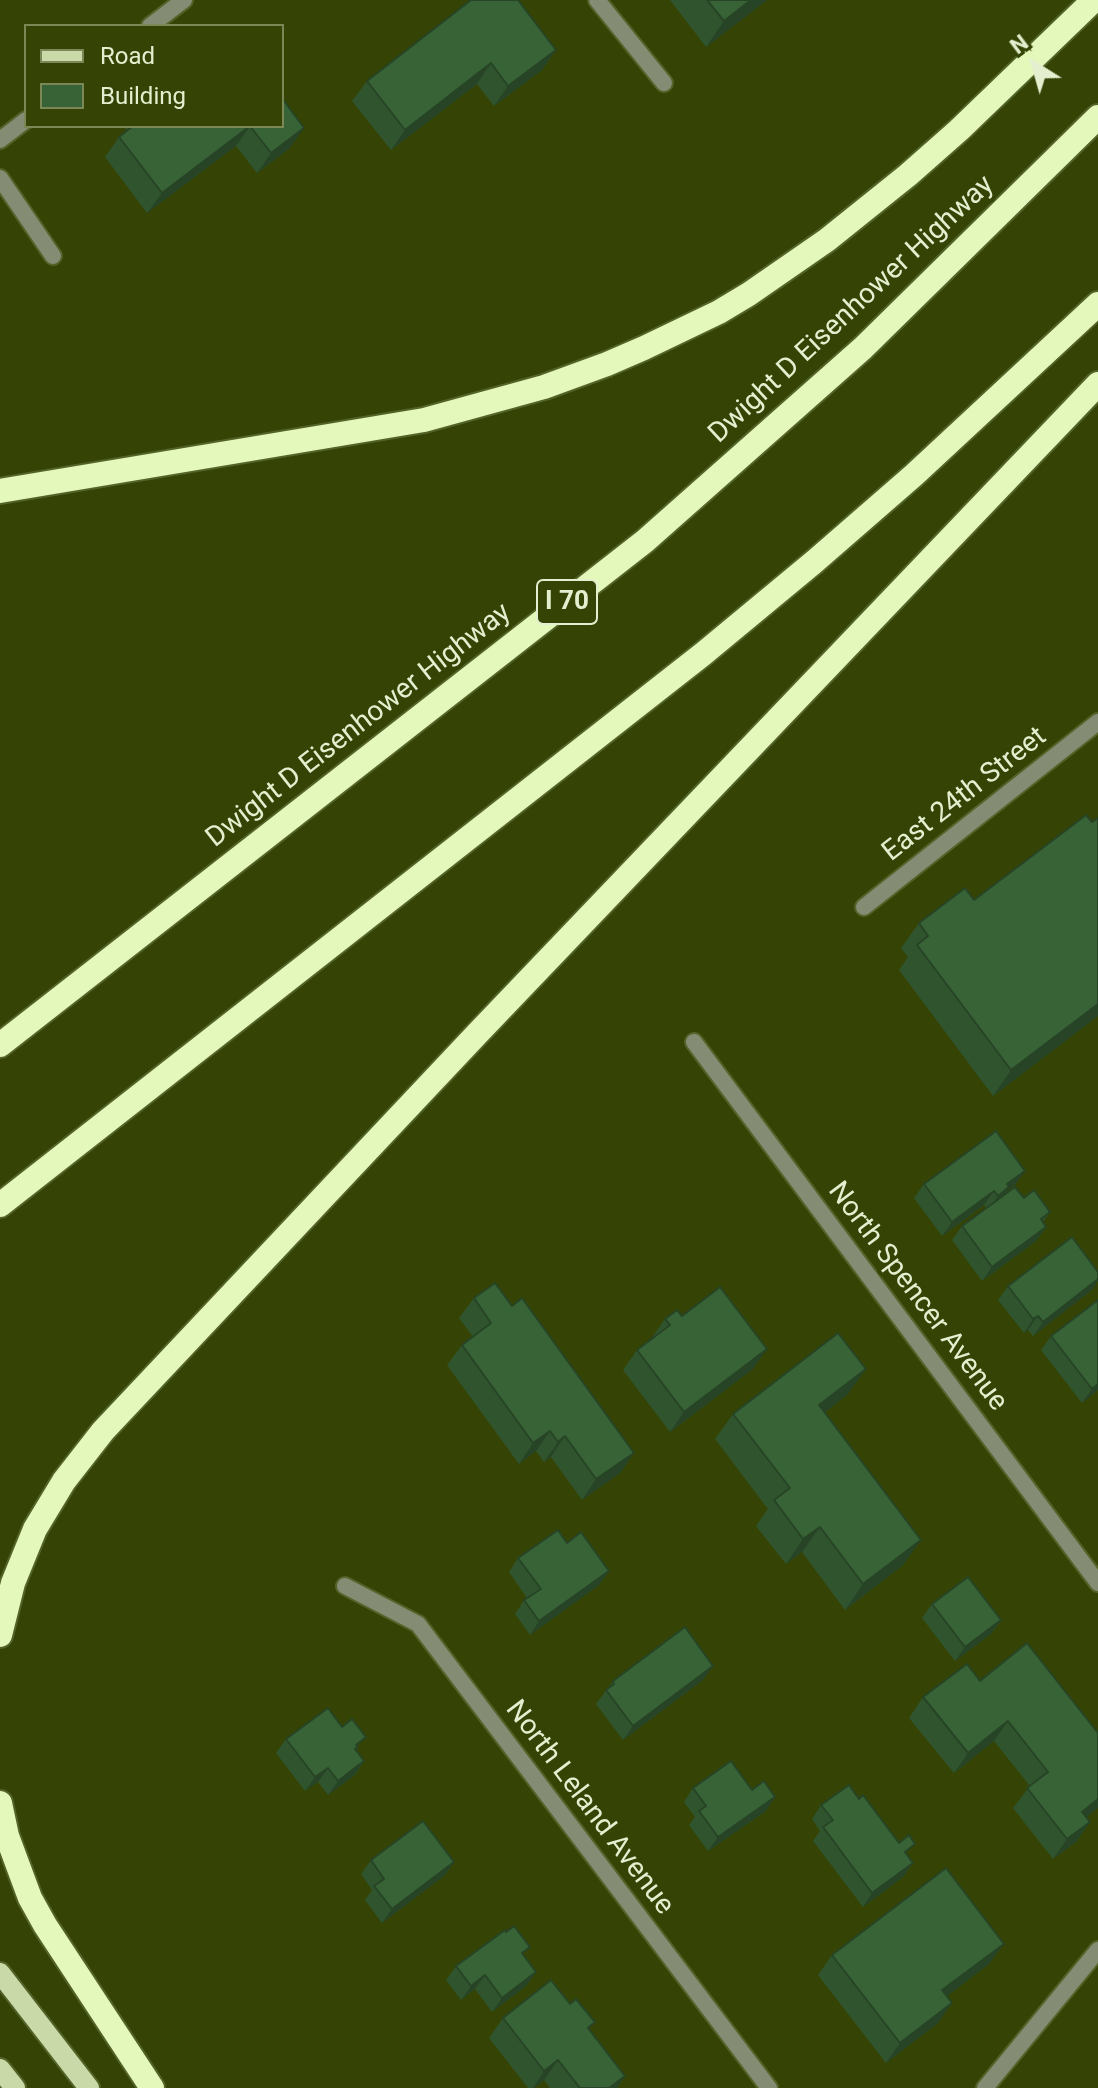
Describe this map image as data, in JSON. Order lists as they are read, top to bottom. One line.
{"streets":{"highway":["Dwight D Eisenhower Highway","I 70"],"street":["East 24th Street","North Spencer Avenue","North Leland Avenue"]},"legend":["Road","Building"],"north":"top left"}
